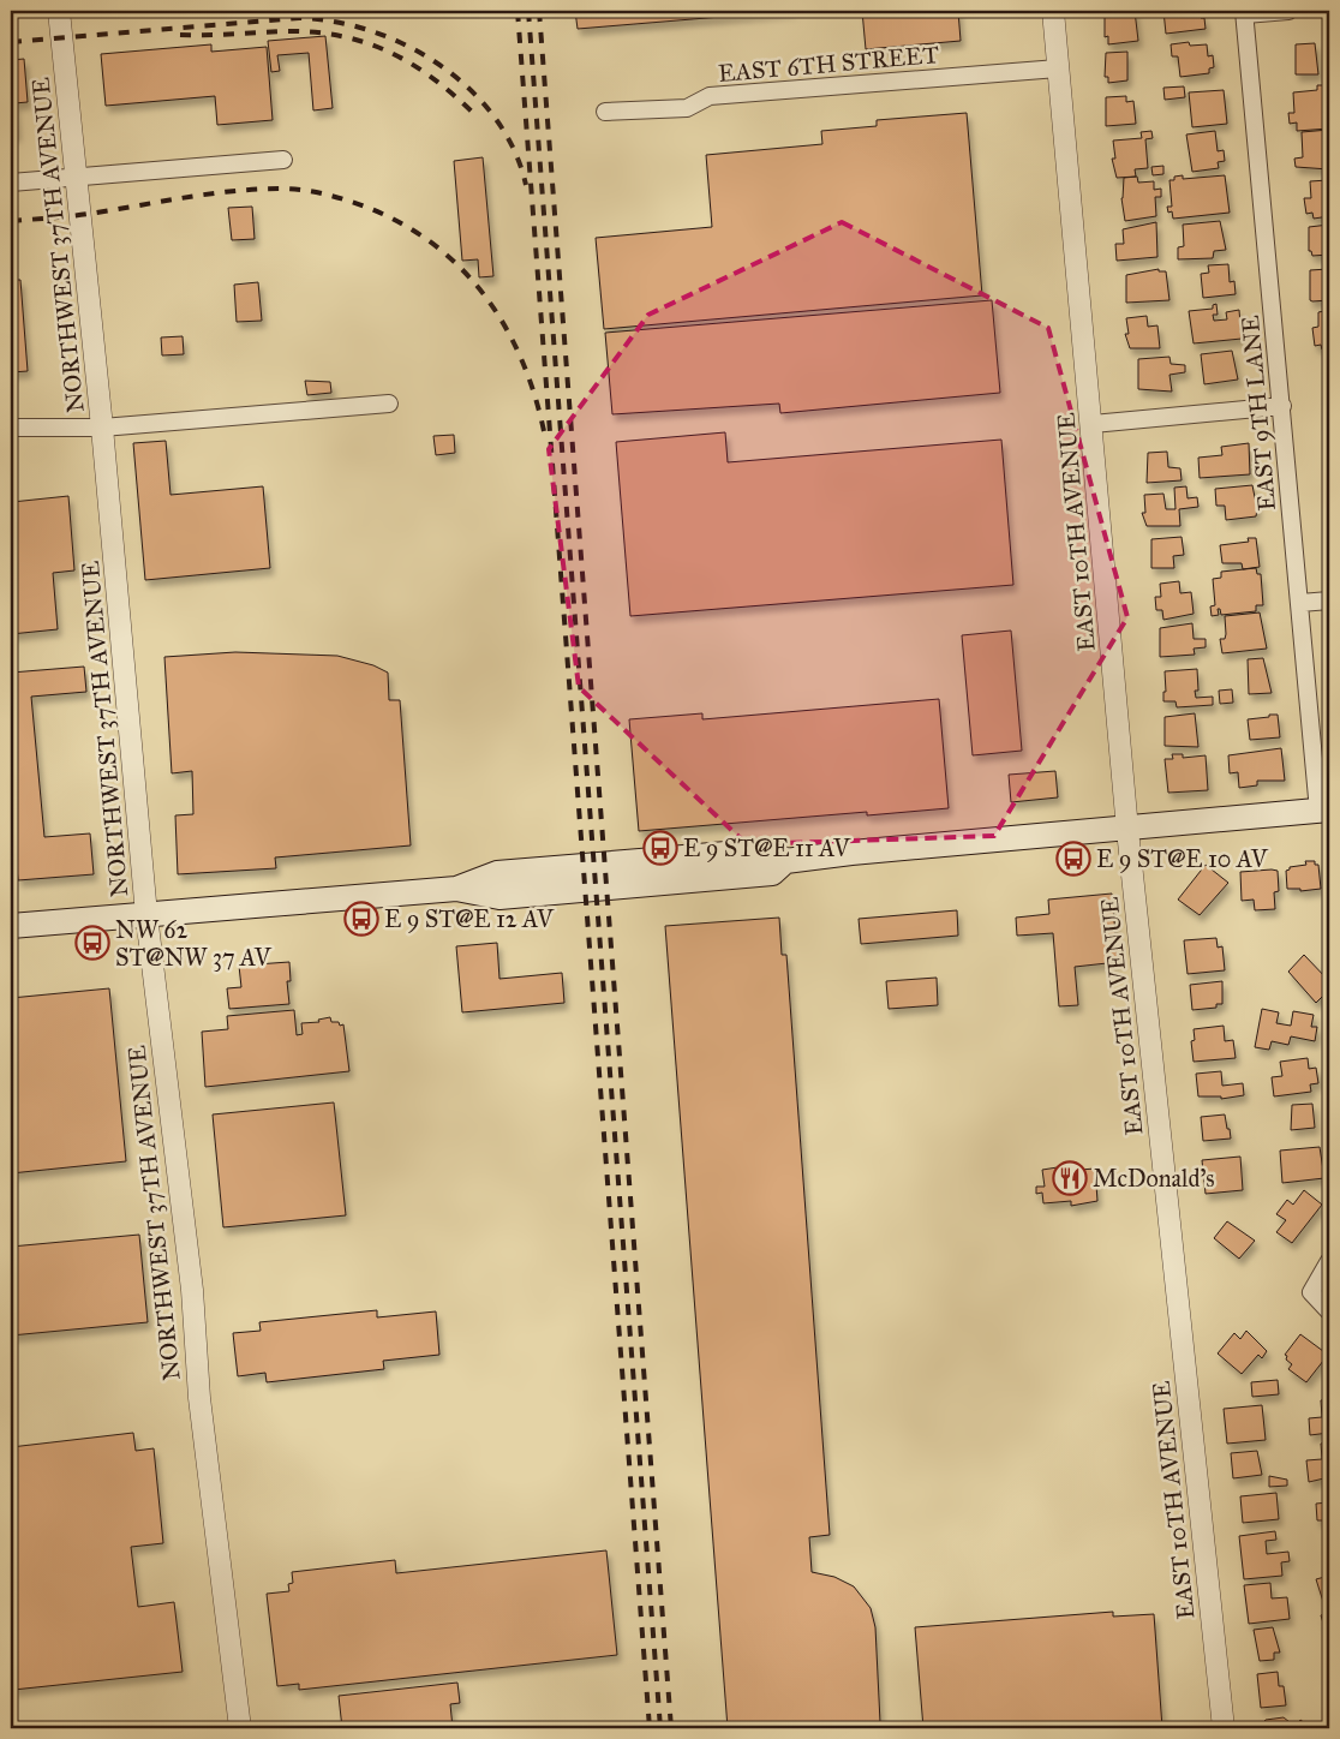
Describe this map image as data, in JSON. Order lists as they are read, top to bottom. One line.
{"streets":{"street":["EAST 6TH STREET","NORTHWEST 37TH AVENUE","EAST 9TH LANE","EAST 10TH AVENUE"]},"crossings":[["EAST 6TH STREET","EAST 10TH AVENUE"]],"places":{"bus stop":["E 9 ST@E 11 AV","E 9 ST@E 10 AV","E 9 ST@E 12 AV","NW 62 ST@NW 37 AV"],"restaurant":["McDonald's"]}}
